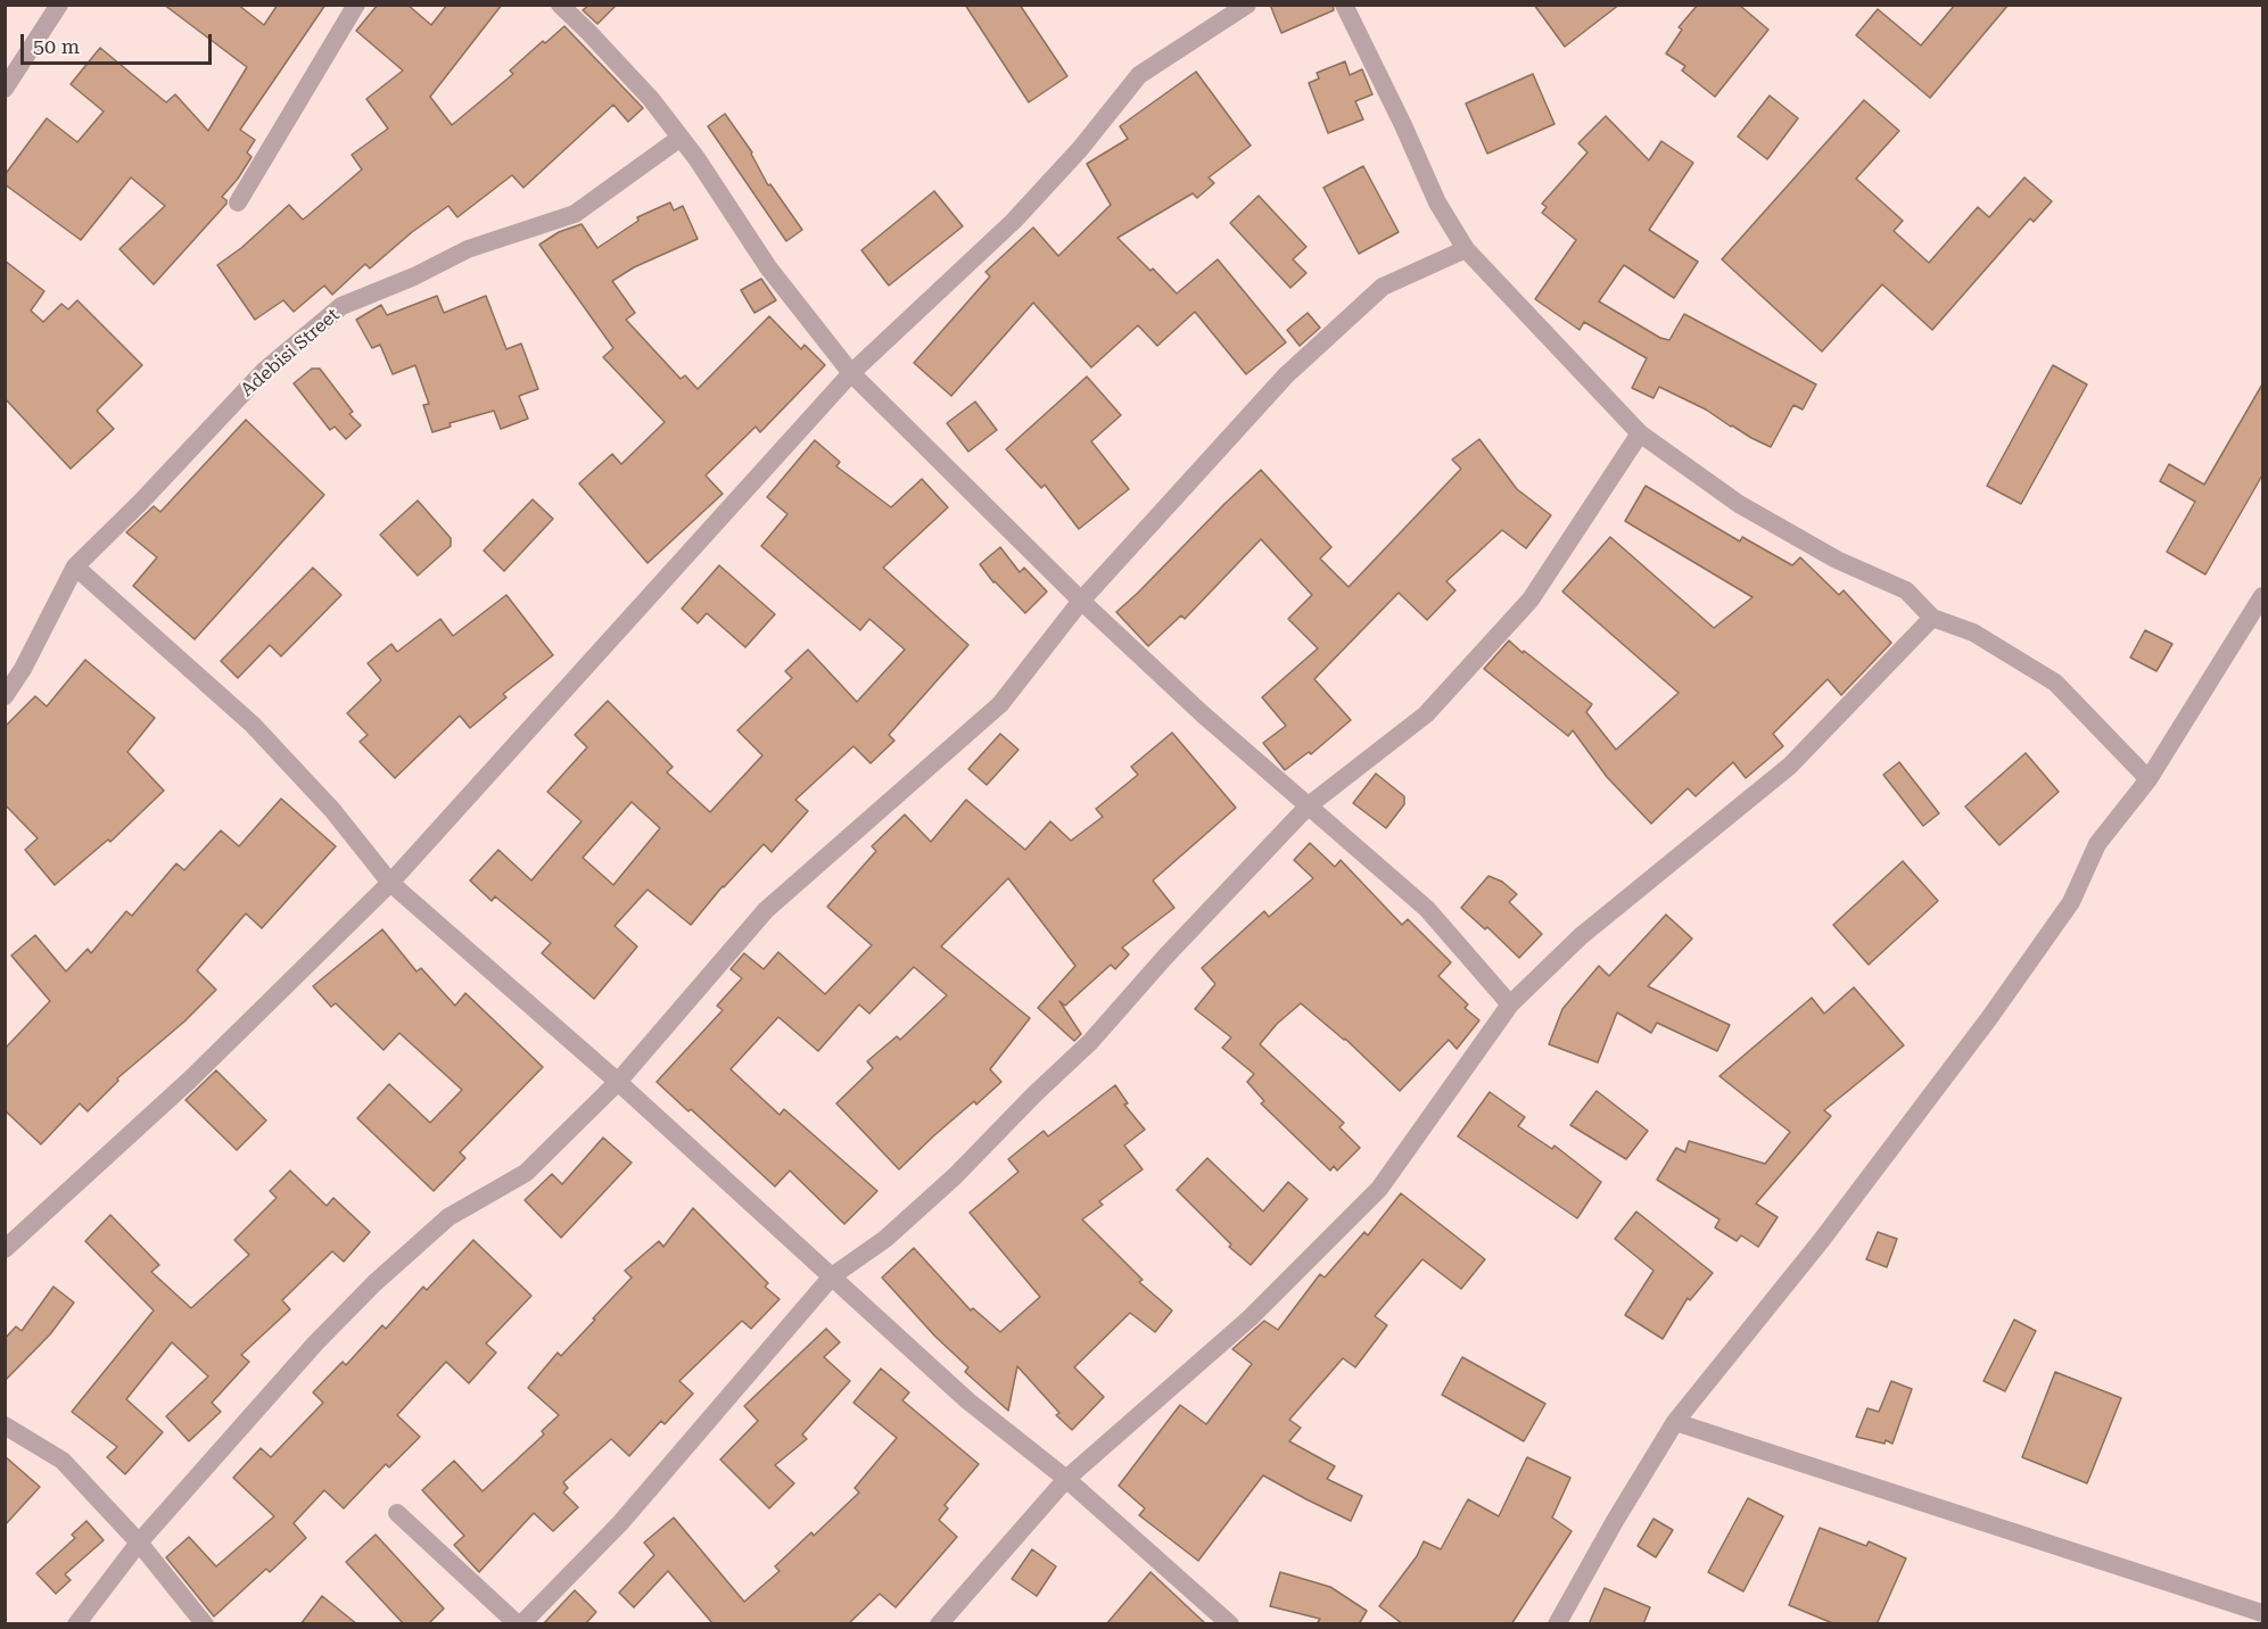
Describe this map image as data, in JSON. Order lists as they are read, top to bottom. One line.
{"streets":{"street":["Adebisi Street"]},"scale_bar":"50 m"}
